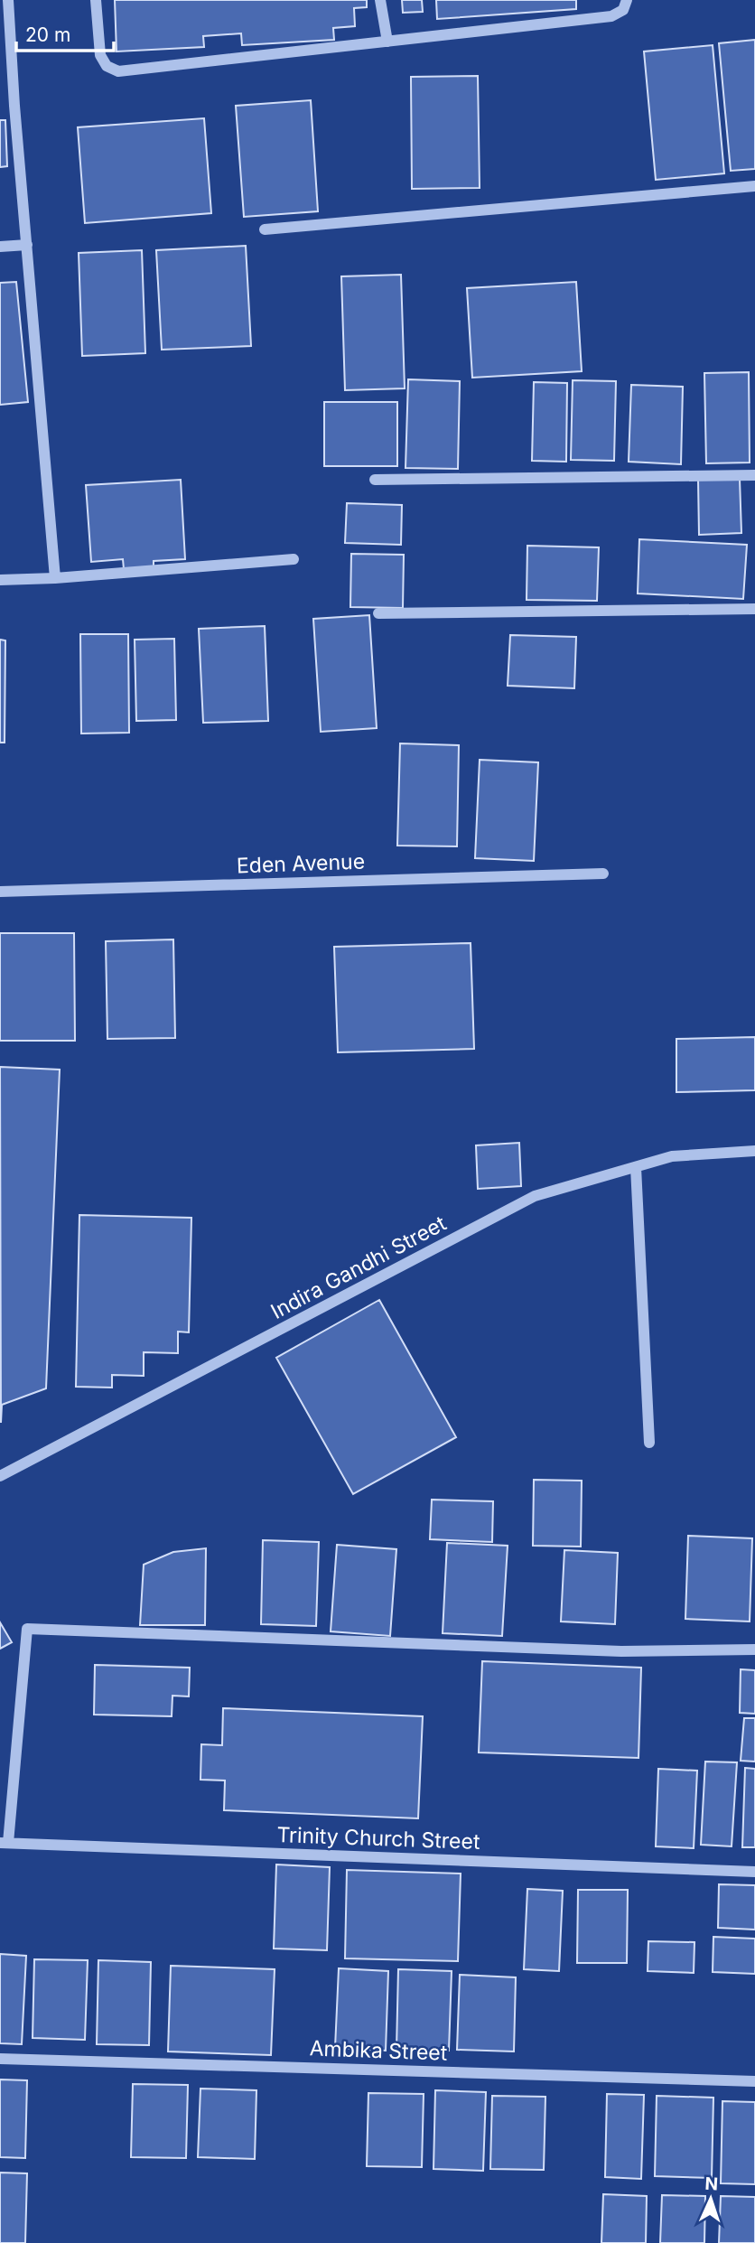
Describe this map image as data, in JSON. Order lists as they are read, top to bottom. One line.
{"streets":{"street":["Eden Avenue","Indira Gandhi Street","Trinity Church Street","Ambika Street"]},"scale_bar":"20 m","north":"top"}
